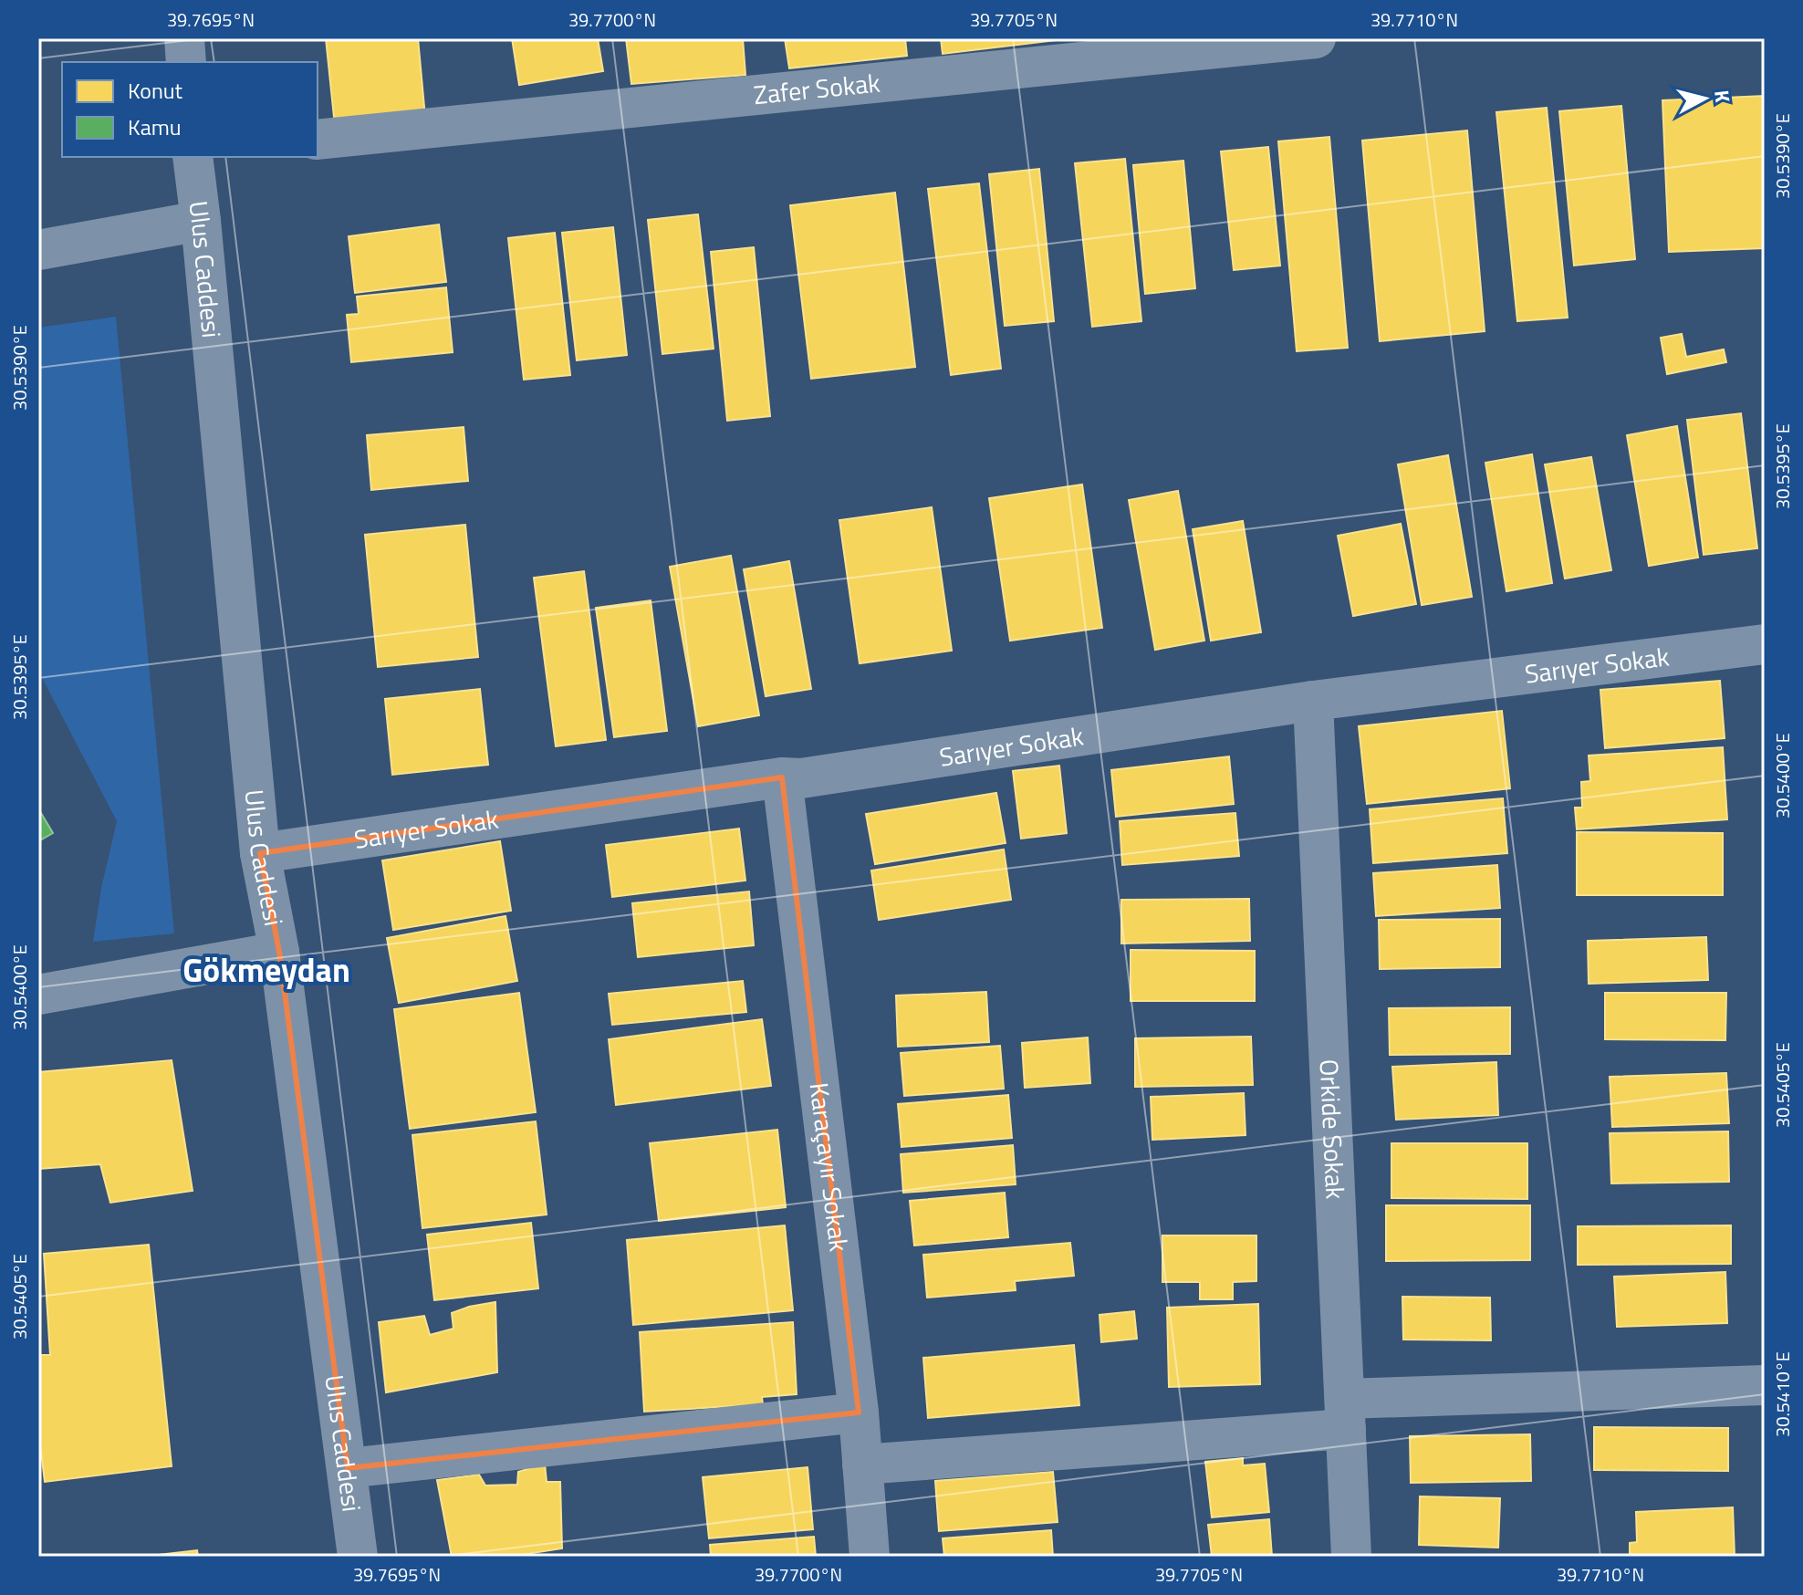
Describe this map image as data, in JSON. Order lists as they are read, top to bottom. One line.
{"streets":{"street":["Zafer Sokak","Ulus Caddesi","Sarıyer Sokak","Orkide Sokak","Karaçayır Sokak"]},"crossings":[["Ulus Caddesi","Sarıyer Sokak"],["Sarıyer Sokak","Orkide Sokak"],["Sarıyer Sokak","Karaçayır Sokak"]],"districts":["Gökmeydan"],"legend":["Konut","Kamu"],"north":"right","coordinates":["39.7695°N","39.7700°N","39.7705°N","39.7710°N","30.5390°E","30.5395°E","30.5400°E","30.5405°E","30.5410°E"]}
